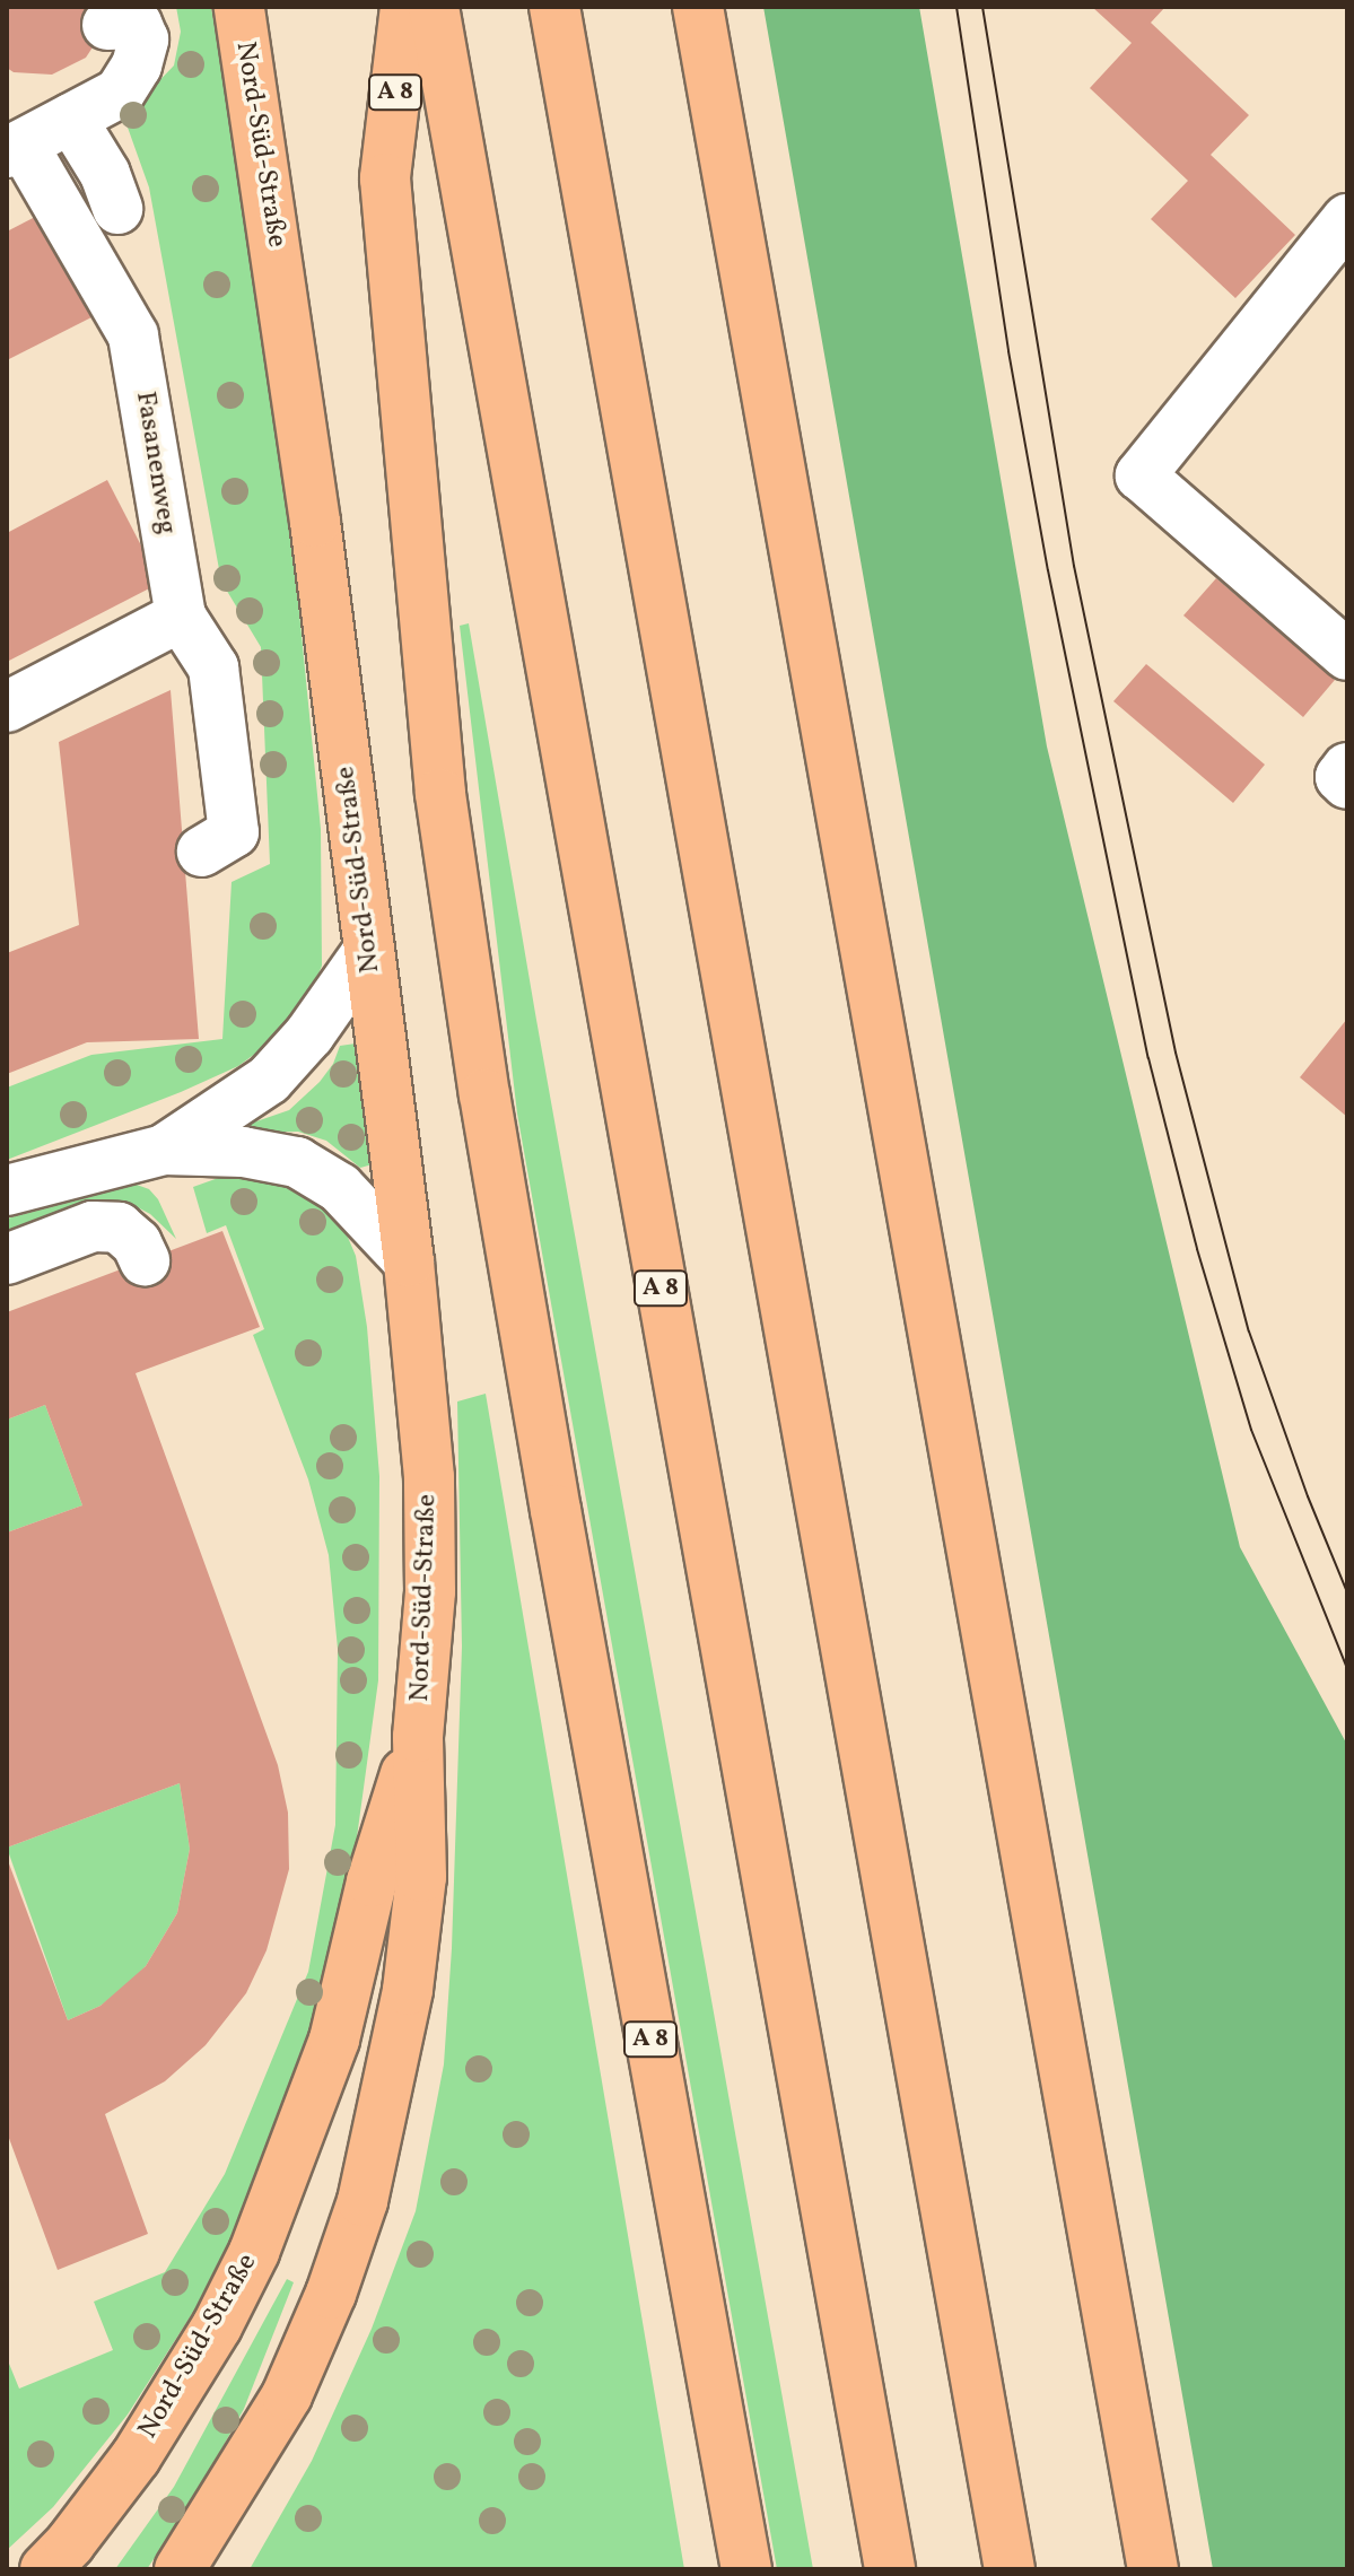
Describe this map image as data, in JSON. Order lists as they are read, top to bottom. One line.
{"streets":{"main road":["A 8","Nord-Süd-Straße"],"street":["Fasanenweg"]}}
